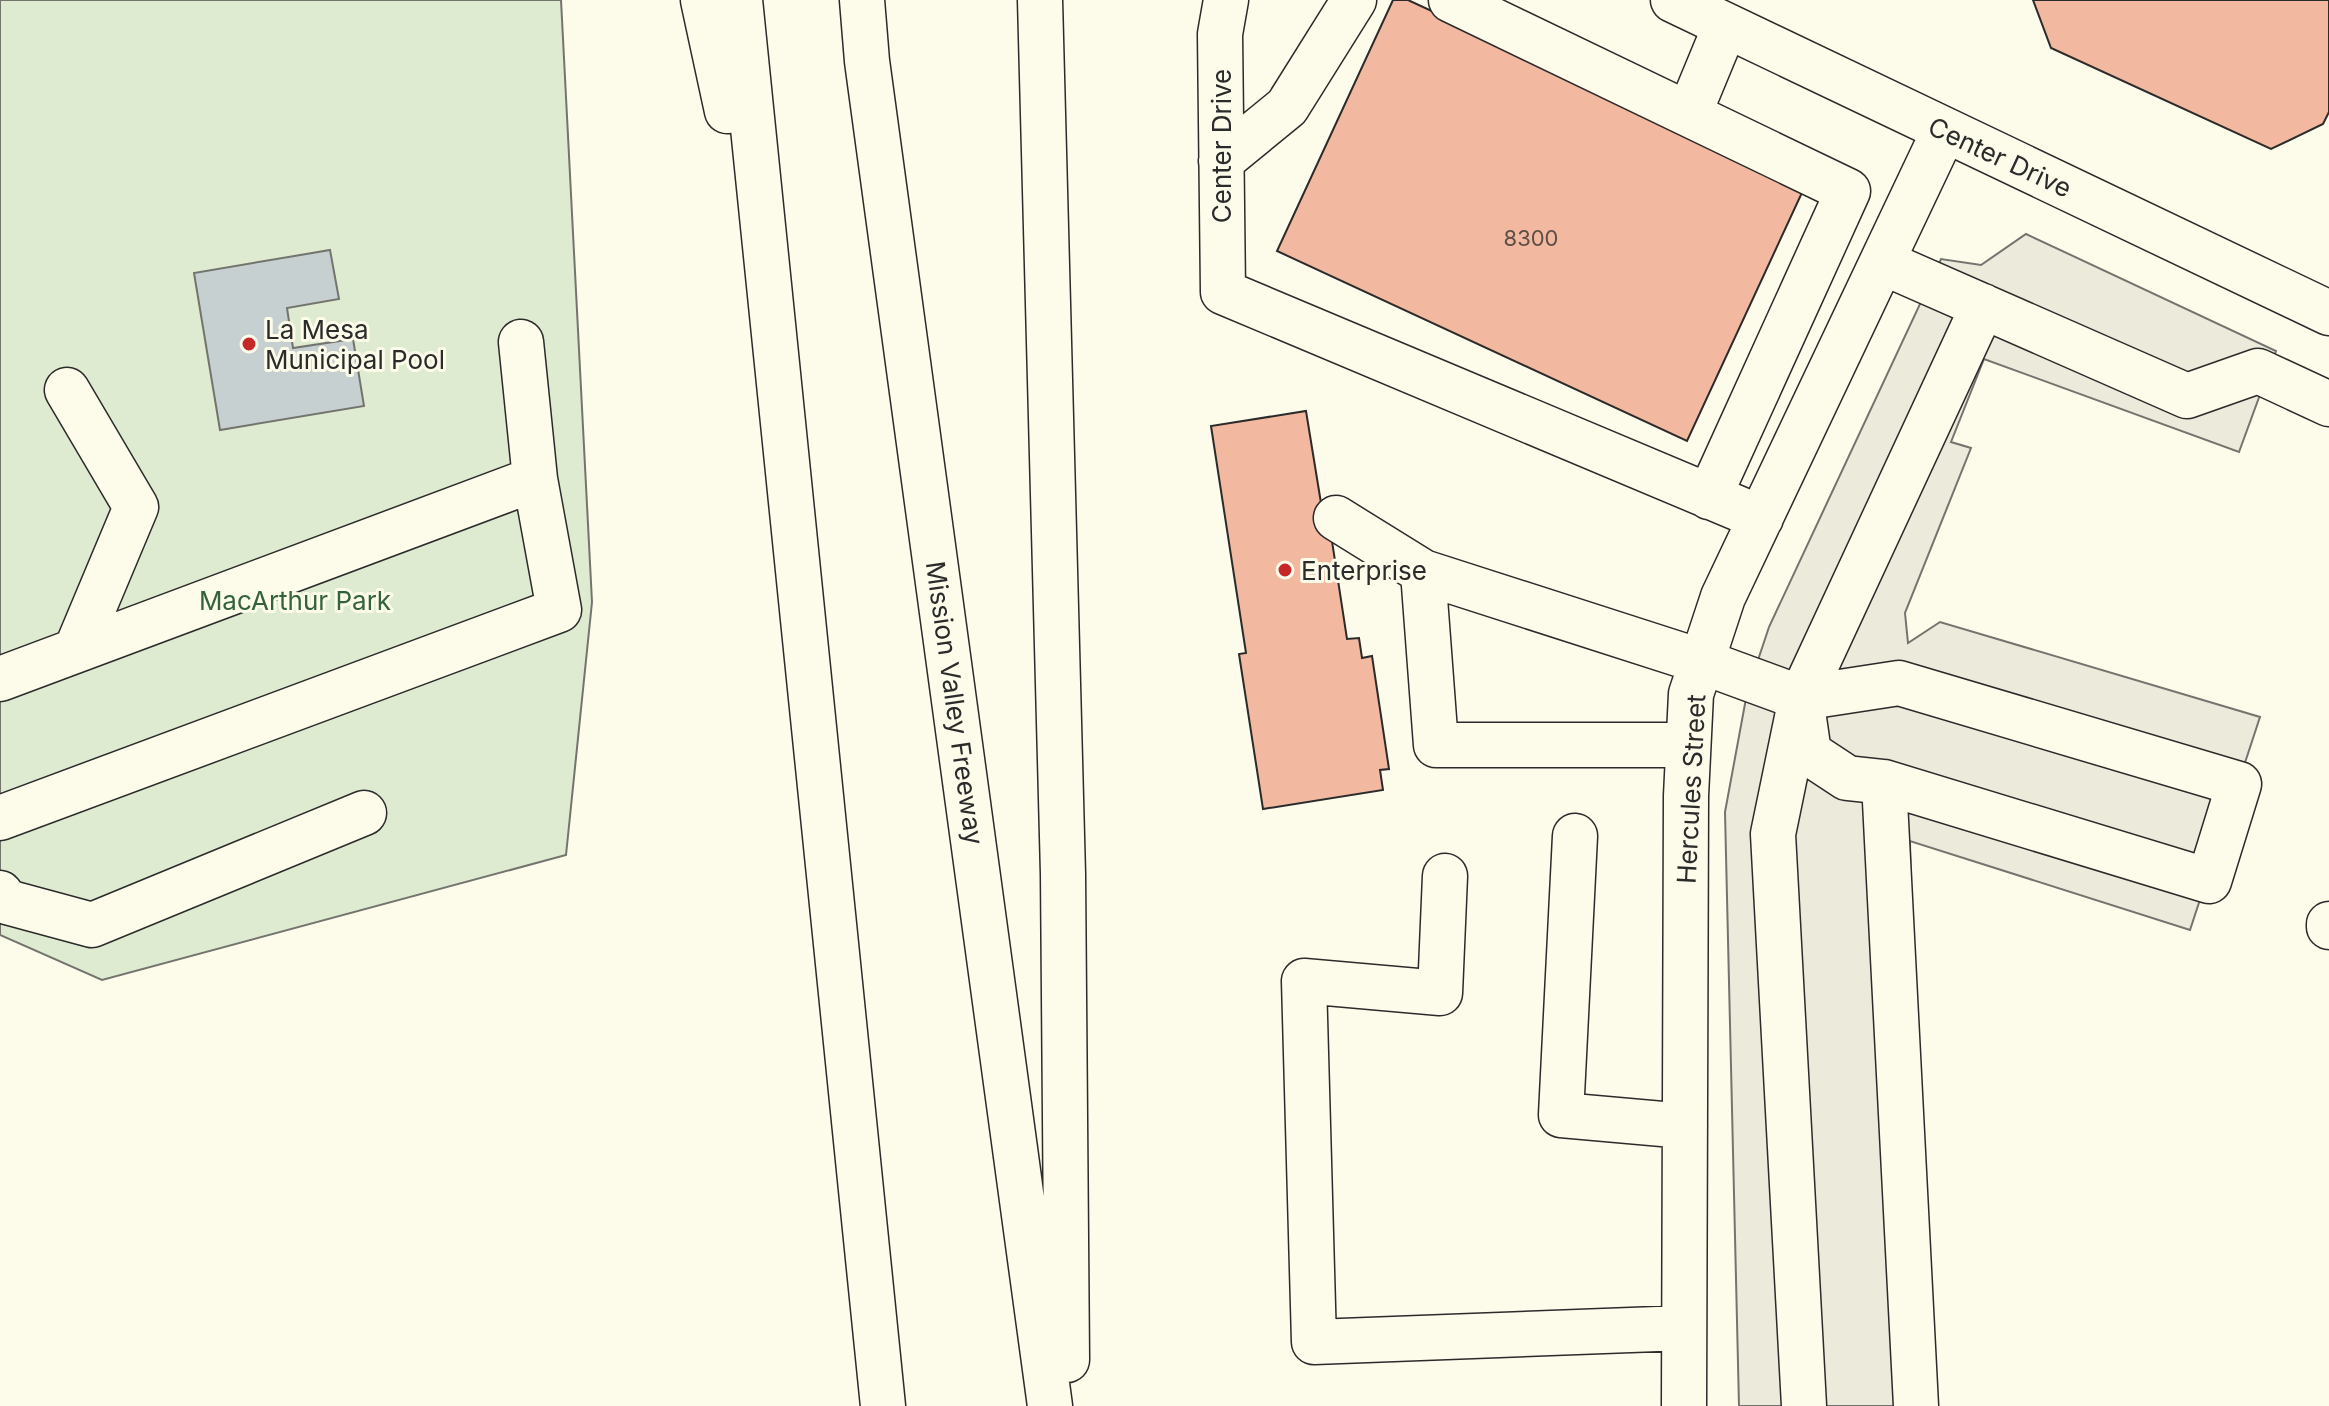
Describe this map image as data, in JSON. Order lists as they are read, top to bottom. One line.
{"streets":{"main road":["Center Drive","Mission Valley Freeway","Hercules Street"]},"crossings":[["Center Drive","Hercules Street"]],"parks":["MacArthur Park"],"places":["La Mesa Municipal Pool","Enterprise"],"house_numbers":["8300"]}
